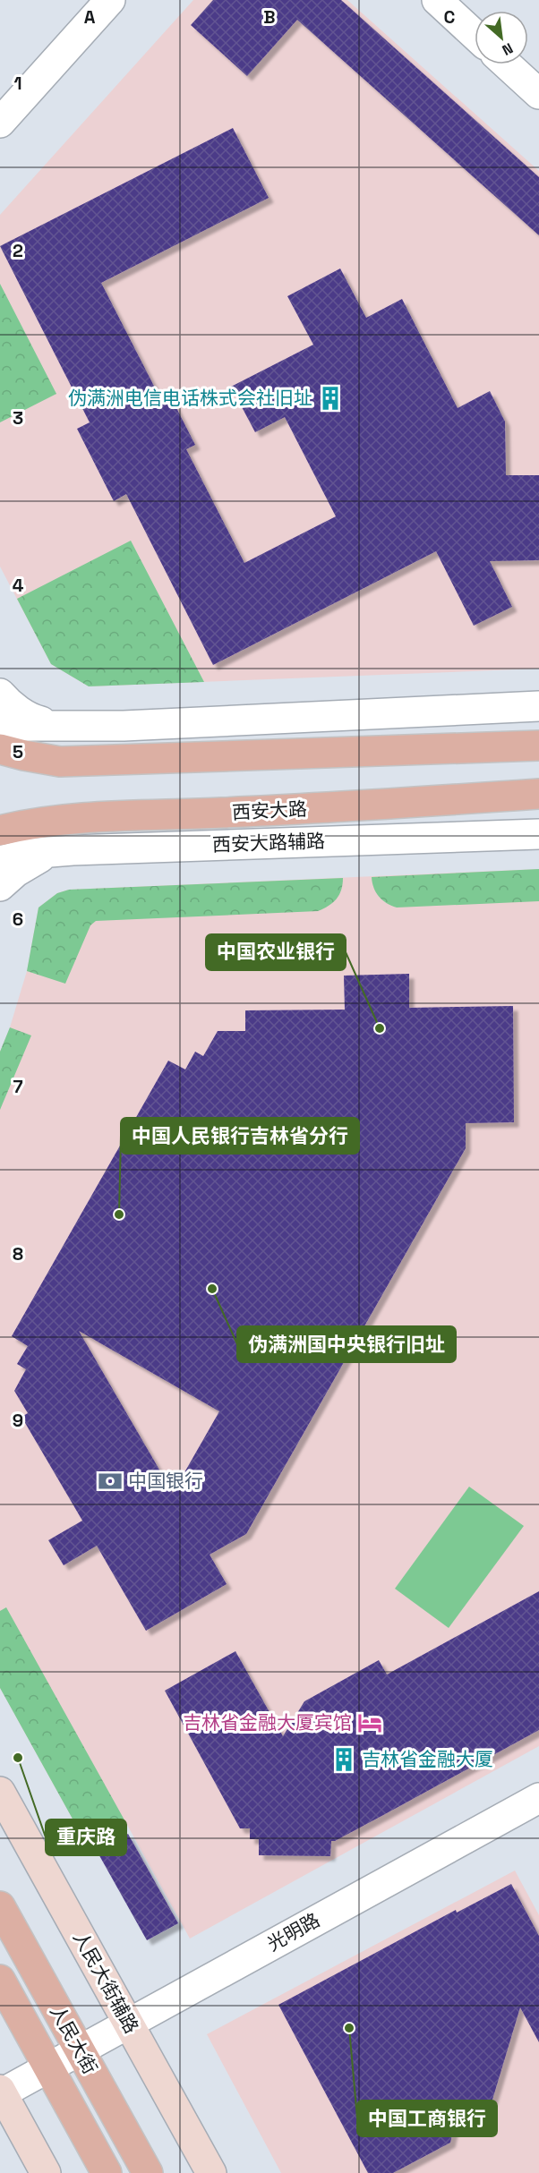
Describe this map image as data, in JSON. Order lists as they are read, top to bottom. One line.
{"streets":{"main road":["西安大路","人民大街辅路","人民大街"],"street":["西安大路辅路","光明路"]},"crossings":[["光明路","人民大街辅路"],["光明路","人民大街"]],"places":{"building":["伪满洲电信电话株式会社旧址","吉林省金融大厦"],"other":["中国农业银行","中国人民银行吉林省分行","伪满洲国中央银行旧址","重庆路","中国工商银行"],"bank":["中国银行"],"hotel":["吉林省金融大厦宾馆"]},"north":"bottom right","grid":{"columns":["A","B","C"],"rows":["1","2","3","4","5","6","7","8","9"]}}
